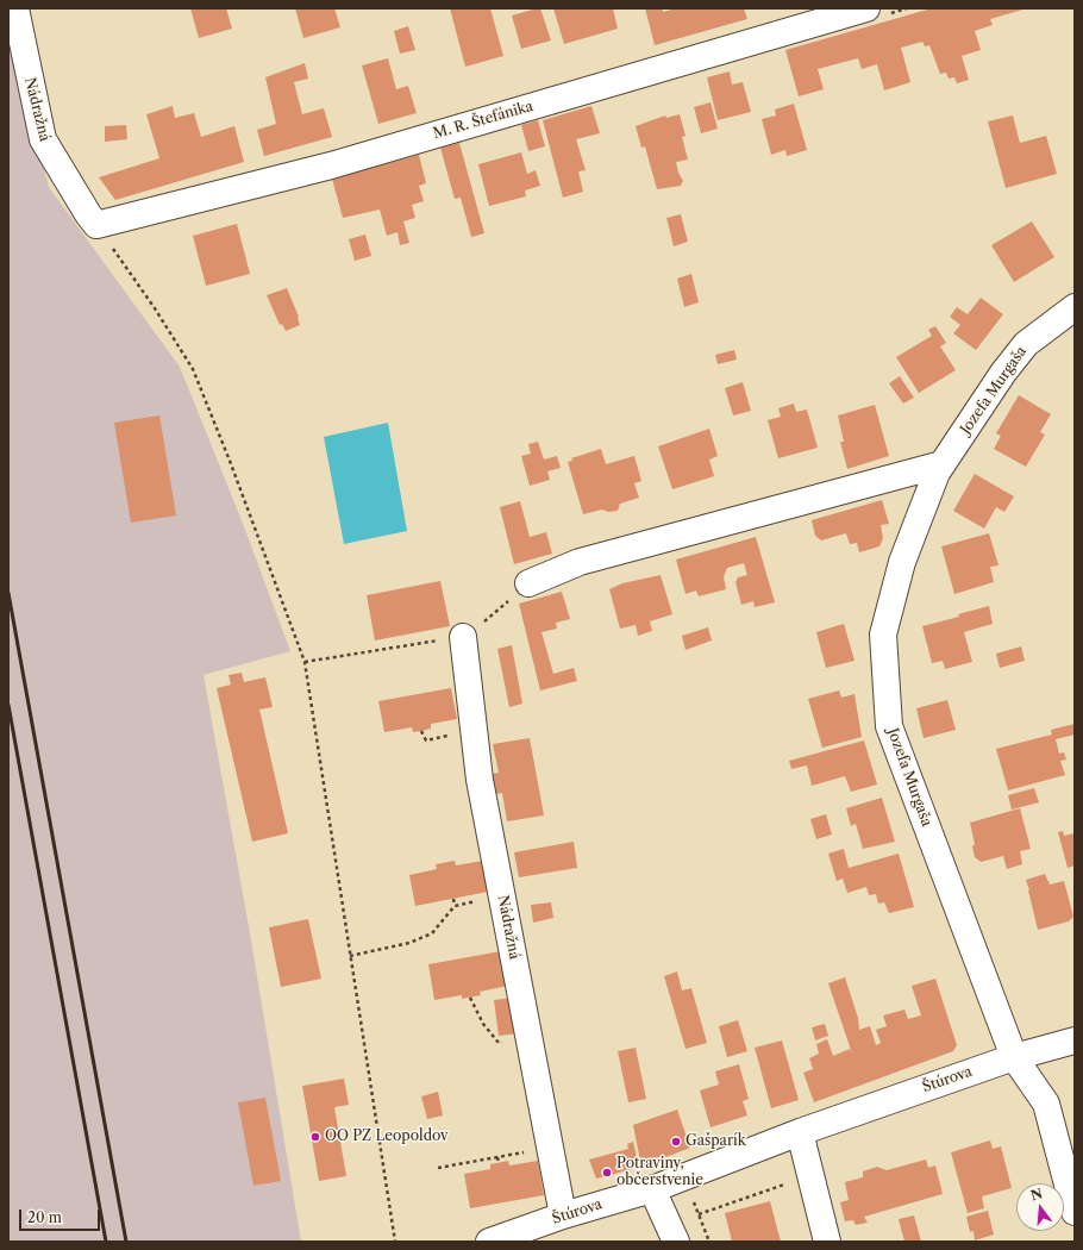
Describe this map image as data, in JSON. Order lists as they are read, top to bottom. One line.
{"streets":{"street":["Nádražná","M. R. Štefánika","Jozefa Murgaša","Štúrova"]},"crossings":[["Nádražná","M. R. Štefánika"],["Nádražná","Štúrova"],["Jozefa Murgaša","Štúrova"]],"places":["OO PZ Leopoldov","Gašparík","Potraviny, občerstvenie"],"scale_bar":"20 m","north":"top"}
